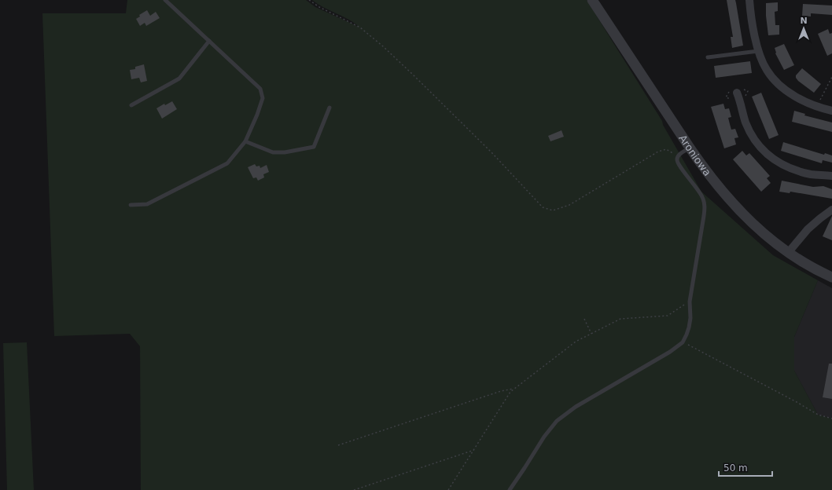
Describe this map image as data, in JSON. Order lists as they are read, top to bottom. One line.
{"streets":{"street":["Aroniowa"]},"scale_bar":"50 m","north":"top"}
